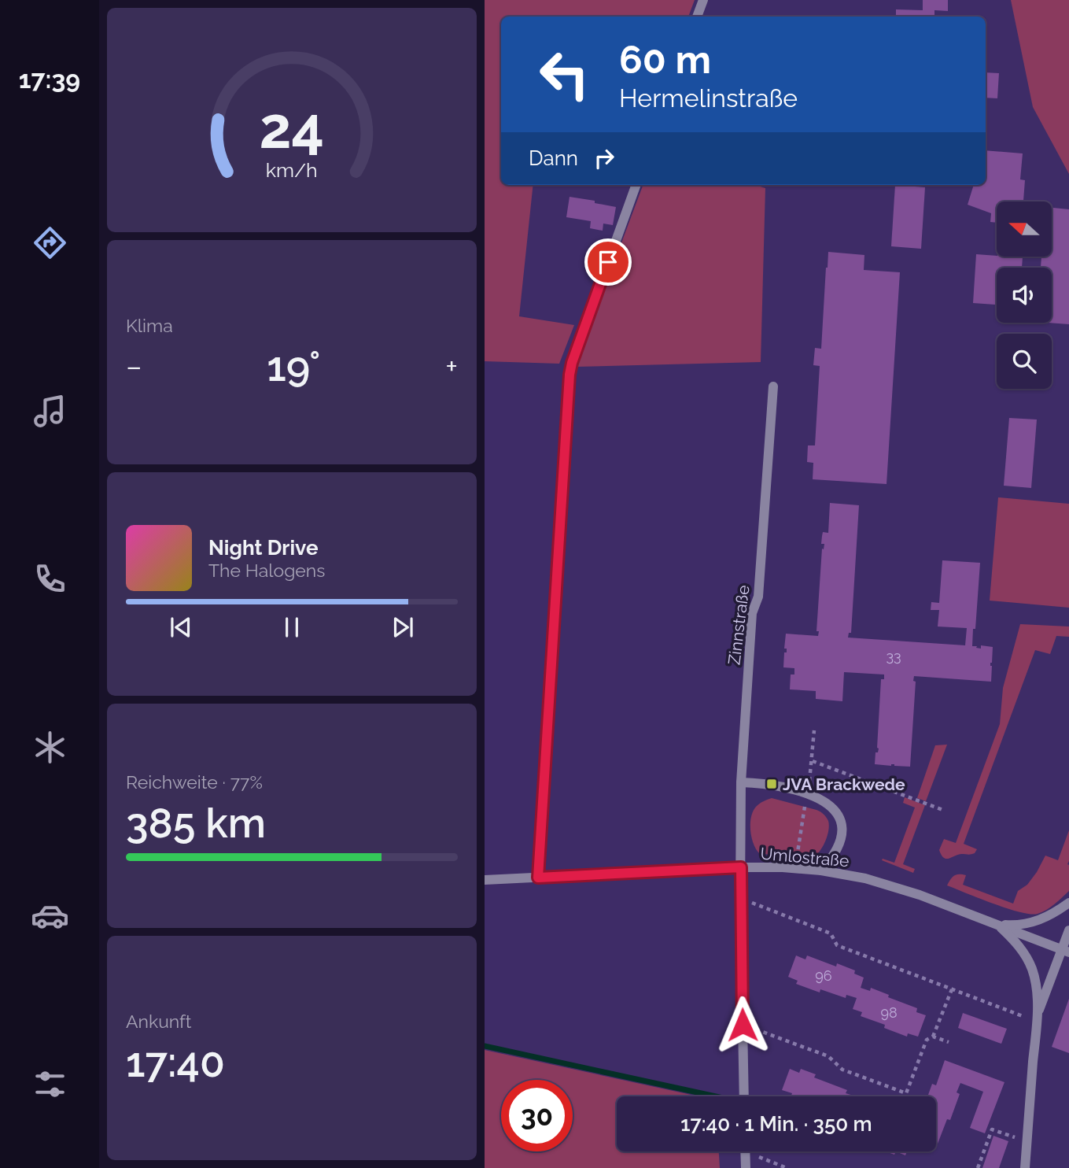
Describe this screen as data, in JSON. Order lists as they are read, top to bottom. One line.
{"streets":{"street":["Zinnstraße","Umlostraße"]},"crossings":[["Zinnstraße","Umlostraße"]],"places":{"transit":["JVA Brackwede"]},"house_numbers":["33","96","98"],"north":"left","page":{"tabs":"17:39","turn":["60 m","Hermelinstraße"],"then":"Dann","tile":["Klima",["Reichweite · 77%","385 km"],["Ankunft","17:40"]],"heat":["−","19°","+"],"song":["Night Drive","The Halogens"],"limit":"30","trip":"17:40 · 1 Min. · 350 m","gauge":["24","km/h"]}}
